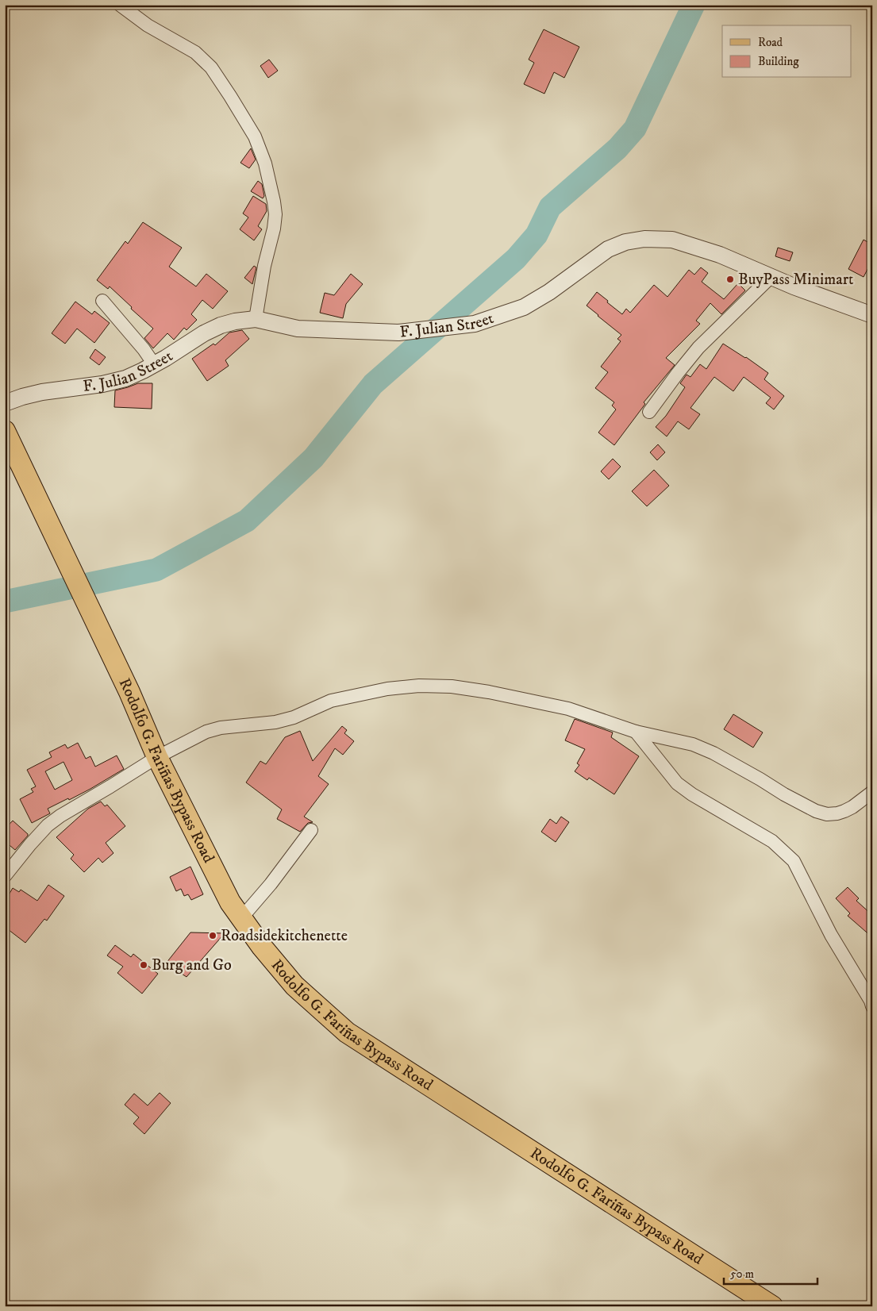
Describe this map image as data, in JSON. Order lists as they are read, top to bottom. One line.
{"streets":{"main road":["Rodolfo G. Fariñas Bypass Road"],"street":["F. Julian Street"]},"places":["BuyPass Minimart","Roadsidekitchenette","Burg and Go"],"legend":["Road","Building"],"scale_bar":"50 m"}
